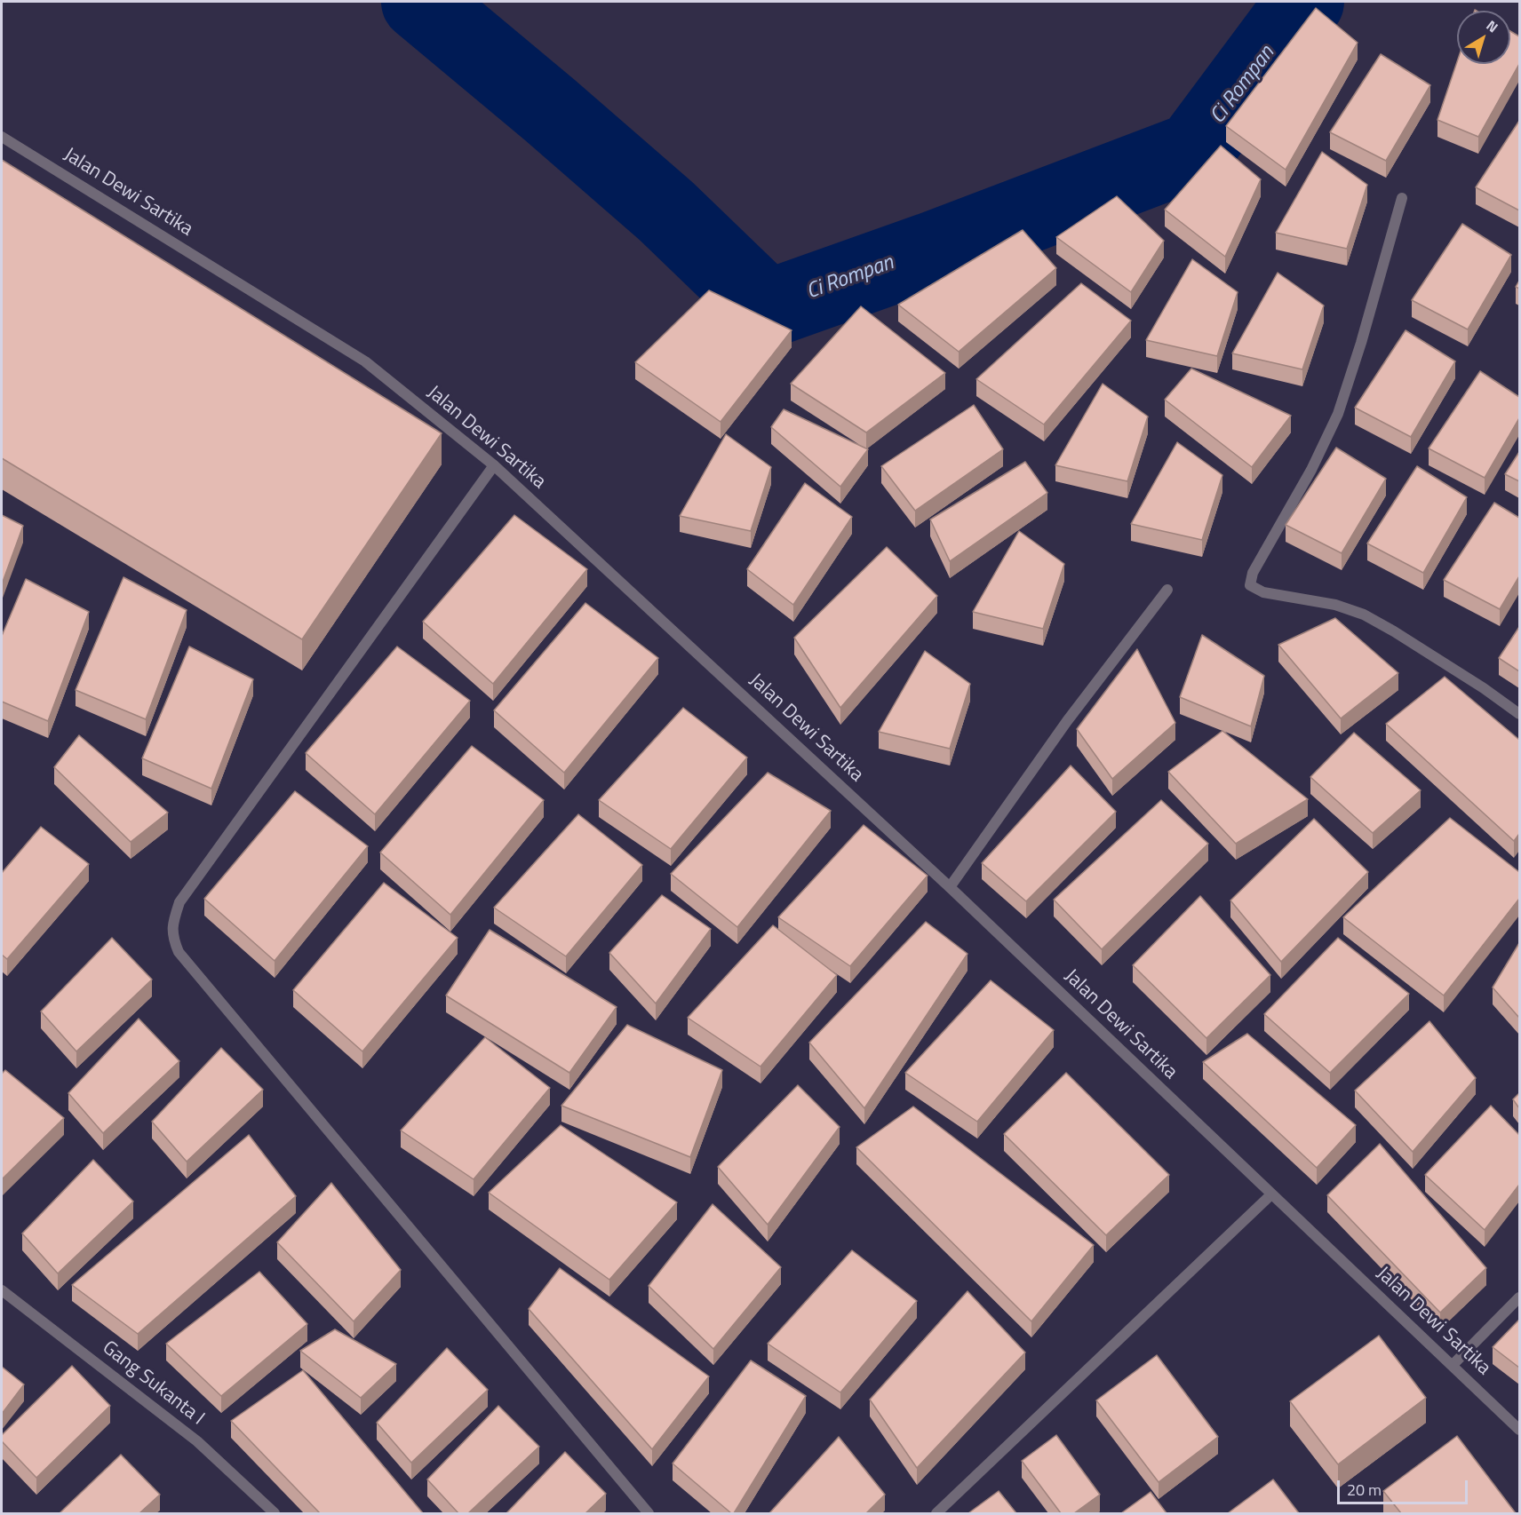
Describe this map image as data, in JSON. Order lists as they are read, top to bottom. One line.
{"streets":{"street":["Jalan Dewi Sartika","Gang Sukanta I"]},"water":["Ci Rompan"],"scale_bar":"20 m","north":"top right"}
